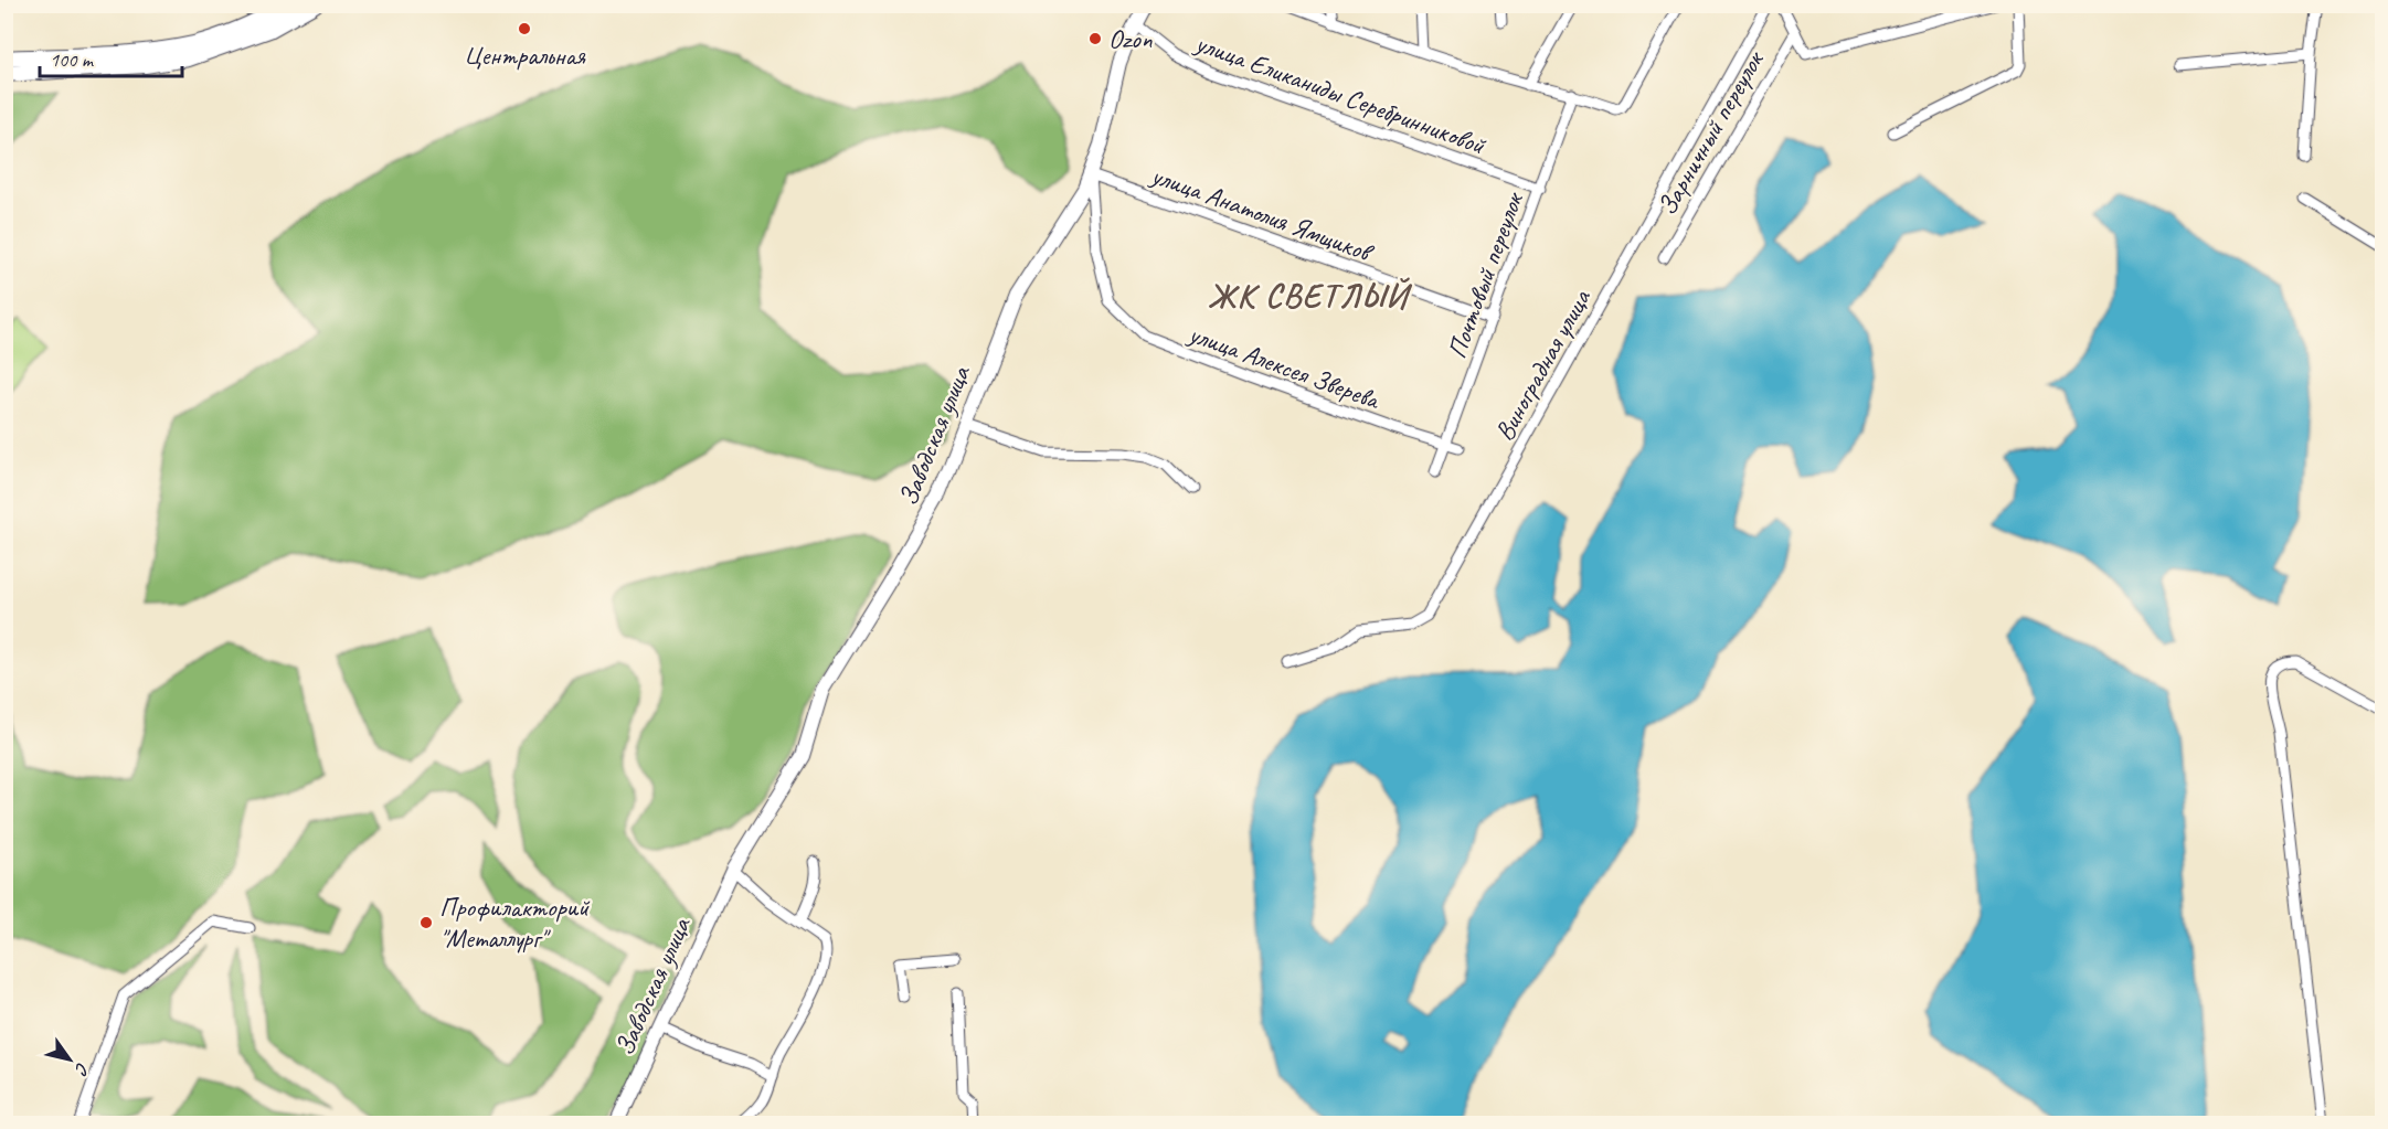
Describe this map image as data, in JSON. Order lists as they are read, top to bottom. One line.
{"streets":{"street":["улица Еликаниды Серебринниковой","Зарничный переулок","улица Анатолия Ямщиков","Почтовый переулок","Виноградная улица","улица Алексея Зверева","Заводская улица"]},"crossings":[["улица Еликаниды Серебринниковой","Почтовый переулок"],["улица Еликаниды Серебринниковой","Заводская улица"],["улица Анатолия Ямщиков","Почтовый переулок"],["улица Анатолия Ямщиков","улица Алексея Зверева"],["улица Анатолия Ямщиков","Заводская улица"],["Почтовый переулок","улица Алексея Зверева"],["улица Алексея Зверева","Заводская улица"]],"districts":["ЖК СВЕТЛЫЙ"],"places":["Центральная","Ozon","Профилакторий \"Металлург\""],"scale_bar":"100 m","north":"bottom right"}
